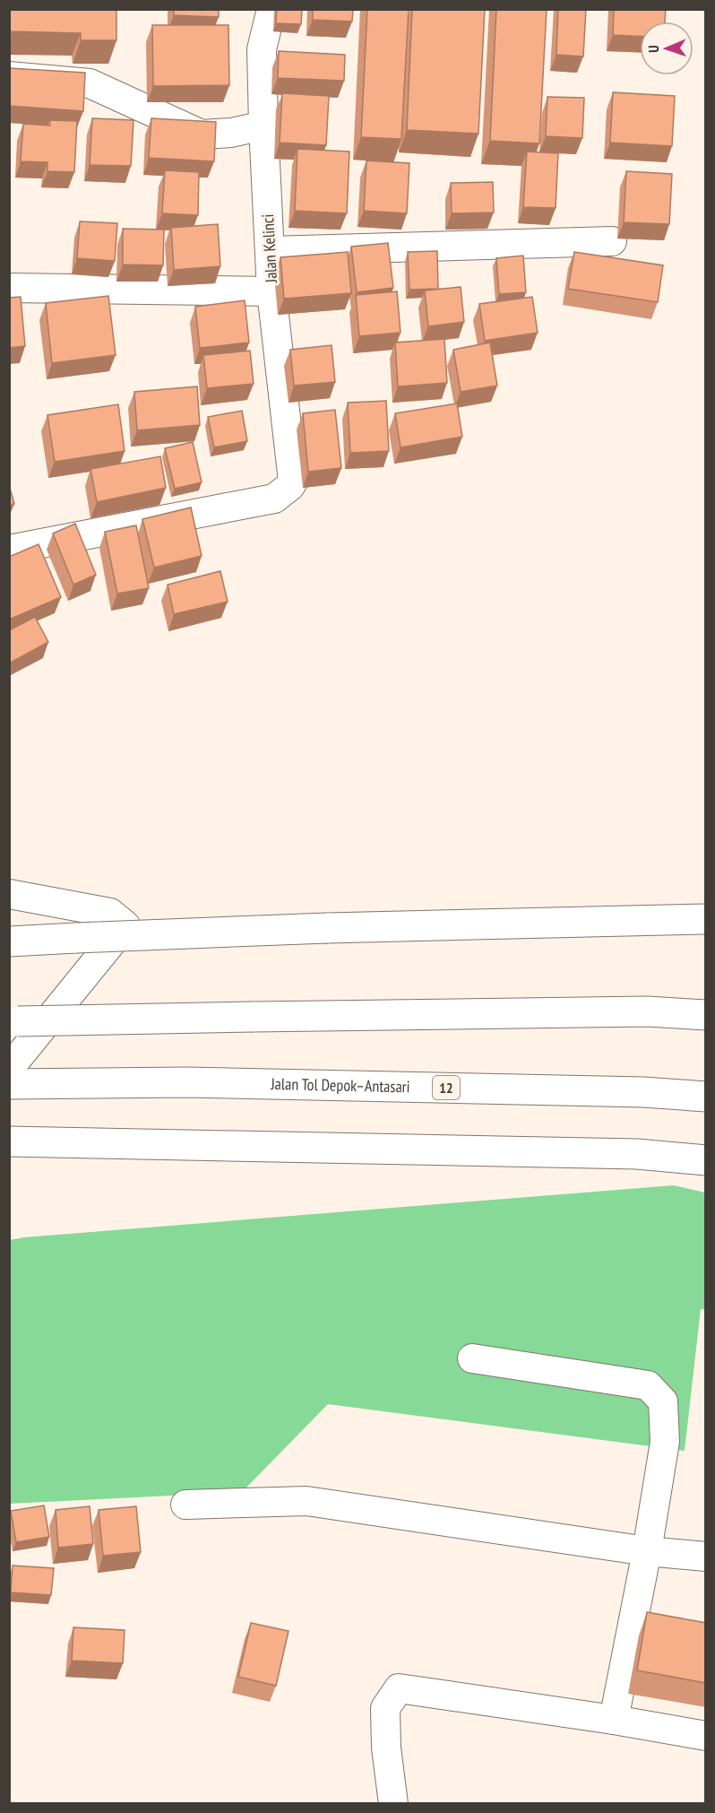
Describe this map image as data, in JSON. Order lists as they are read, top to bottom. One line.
{"streets":{"highway":["Jalan Tol Depok–Antasari","12"],"street":["Jalan Kelinci"]},"north":"left"}
